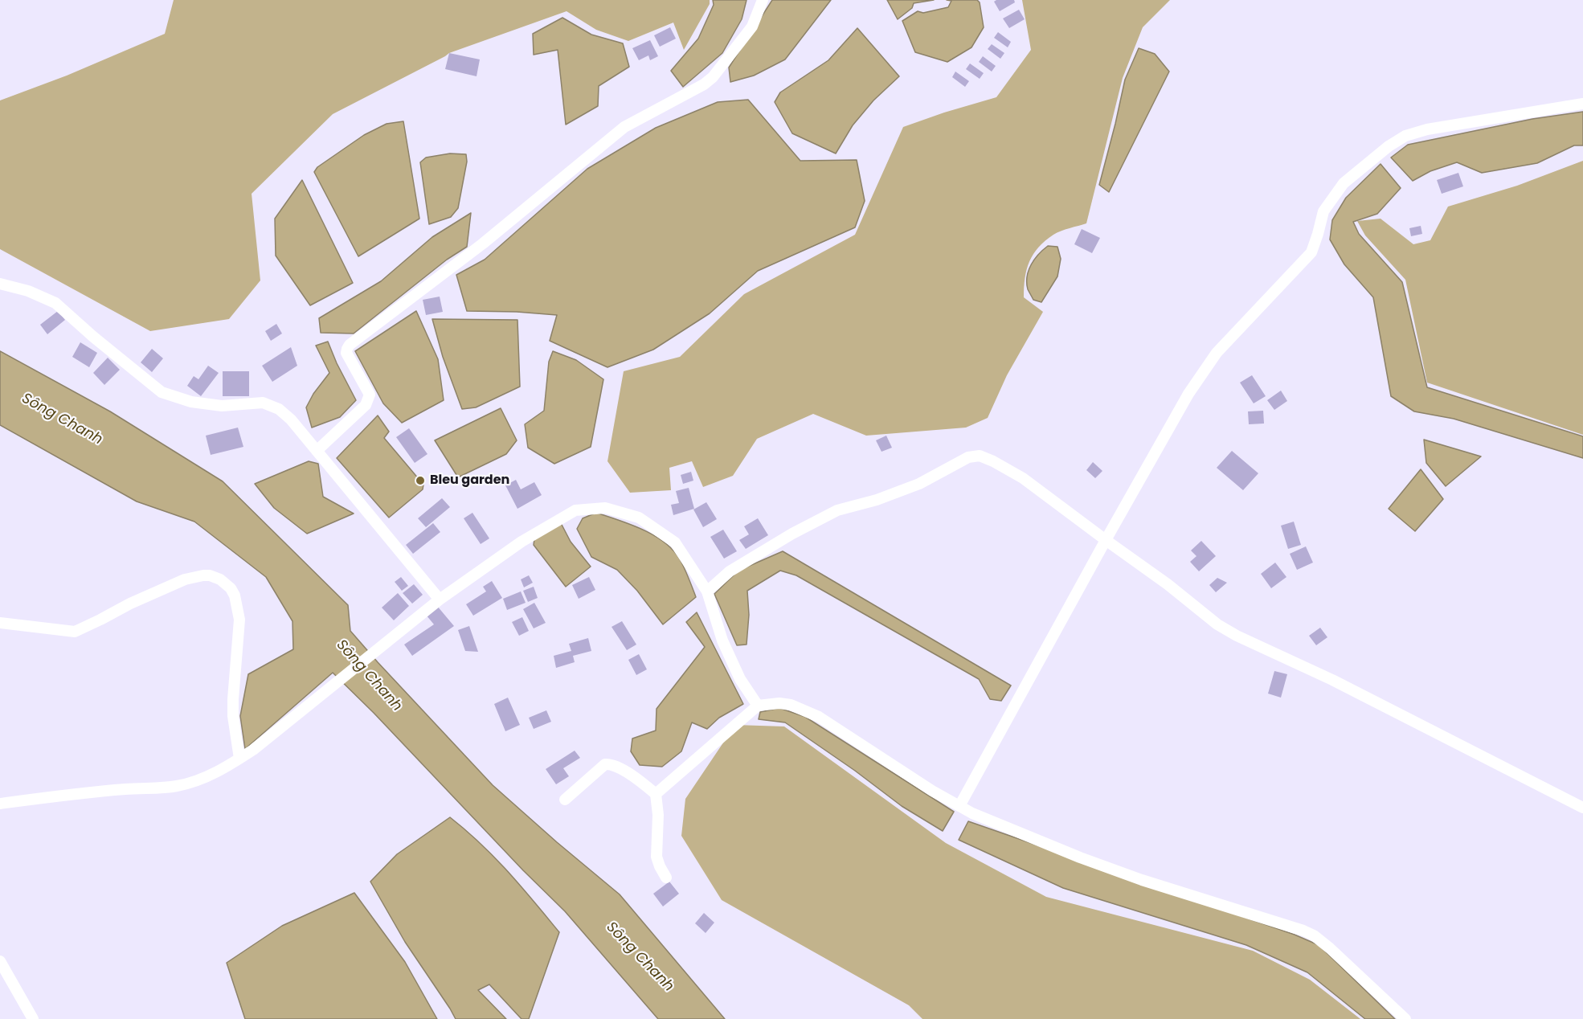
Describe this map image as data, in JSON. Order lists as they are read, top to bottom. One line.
{"water":["Sông Chanh"],"places":["Bleu garden"]}
